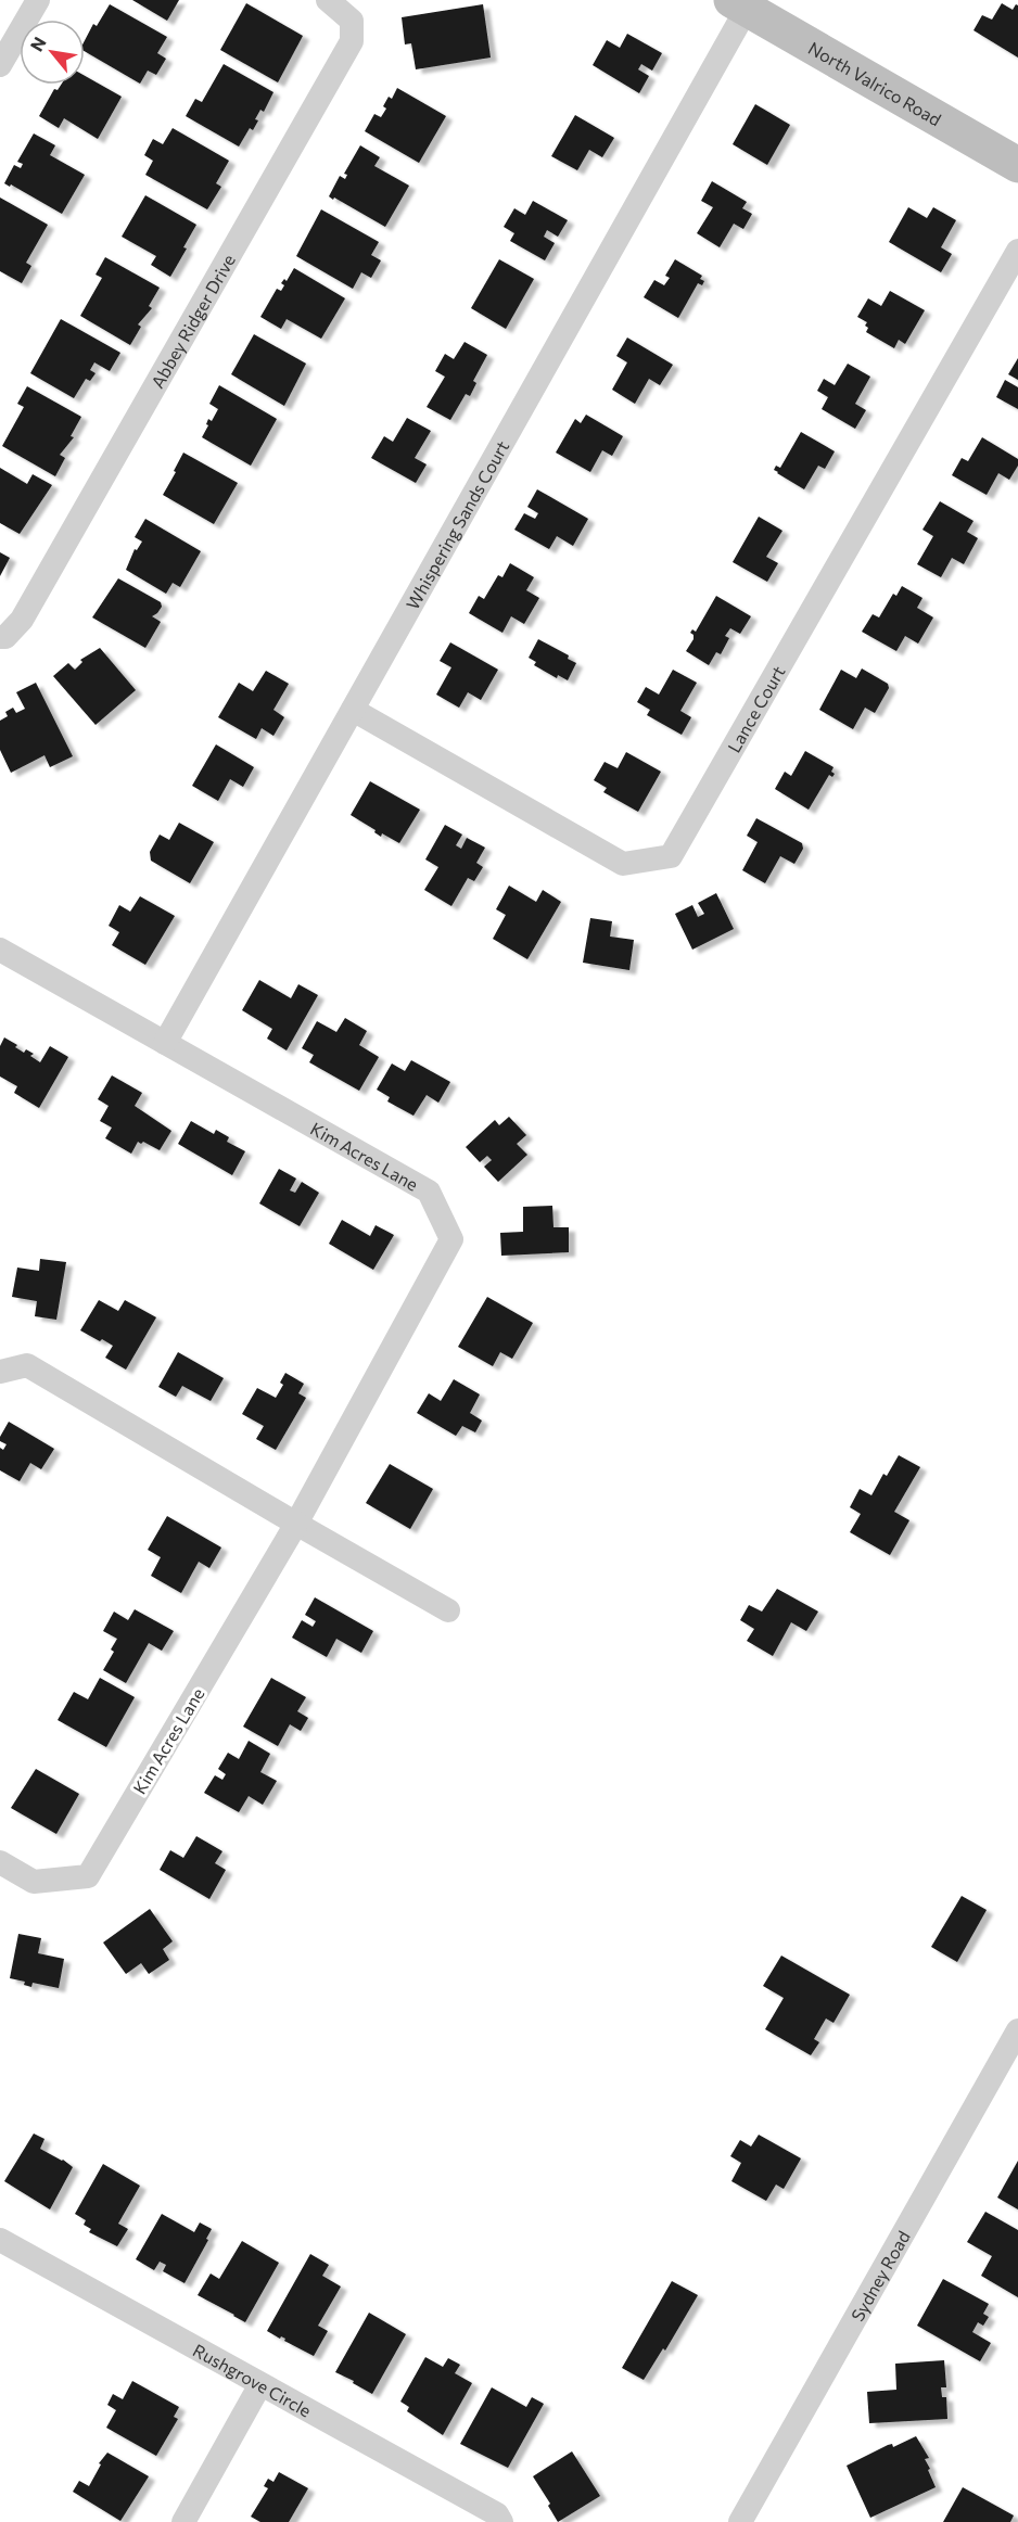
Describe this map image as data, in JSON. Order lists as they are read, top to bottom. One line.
{"streets":{"street":["North Valrico Road","Abbey Ridger Drive","Whispering Sands Court","Lance Court","Kim Acres Lane","Sydney Road","Rushgrove Circle"]},"crossings":[["North Valrico Road","Whispering Sands Court"],["Whispering Sands Court","Lance Court"],["Whispering Sands Court","Kim Acres Lane"]],"north":"top left"}
